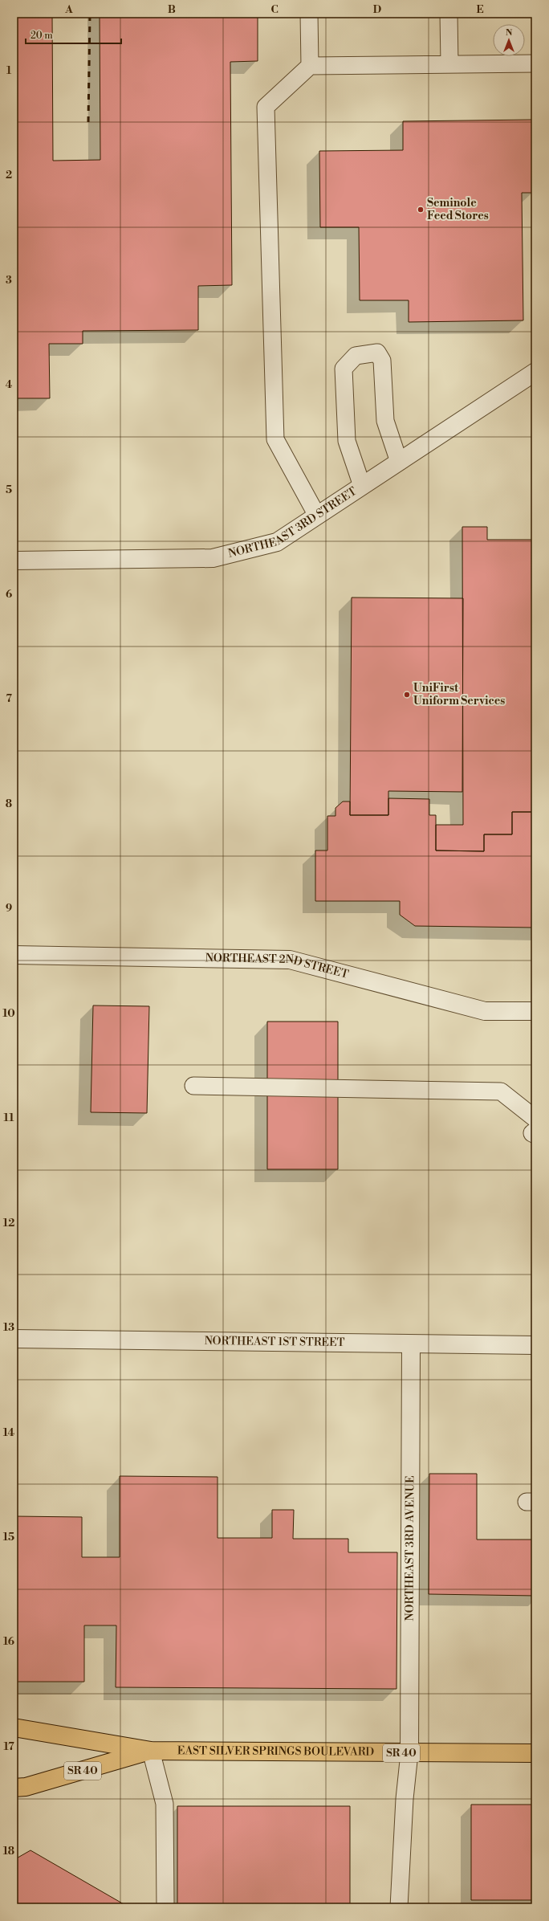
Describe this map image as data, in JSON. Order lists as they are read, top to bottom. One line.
{"streets":{"main road":["EAST SILVER SPRINGS BOULEVARD","SR 40"],"street":["NORTHEAST 3RD STREET","NORTHEAST 2ND STREET","NORTHEAST 1ST STREET","NORTHEAST 3RD AVENUE"]},"crossings":[["NORTHEAST 1ST STREET","NORTHEAST 3RD AVENUE"],["NORTHEAST 3RD AVENUE","EAST SILVER SPRINGS BOULEVARD"]],"places":["Seminole Feed Stores","UniFirst Uniform Services"],"scale_bar":"20 m","north":"top","grid":{"columns":["A","B","C","D","E"],"rows":["1","2","3","4","5","6","7","8","9","10","11","12","13","14","15","16","17","18"]}}
